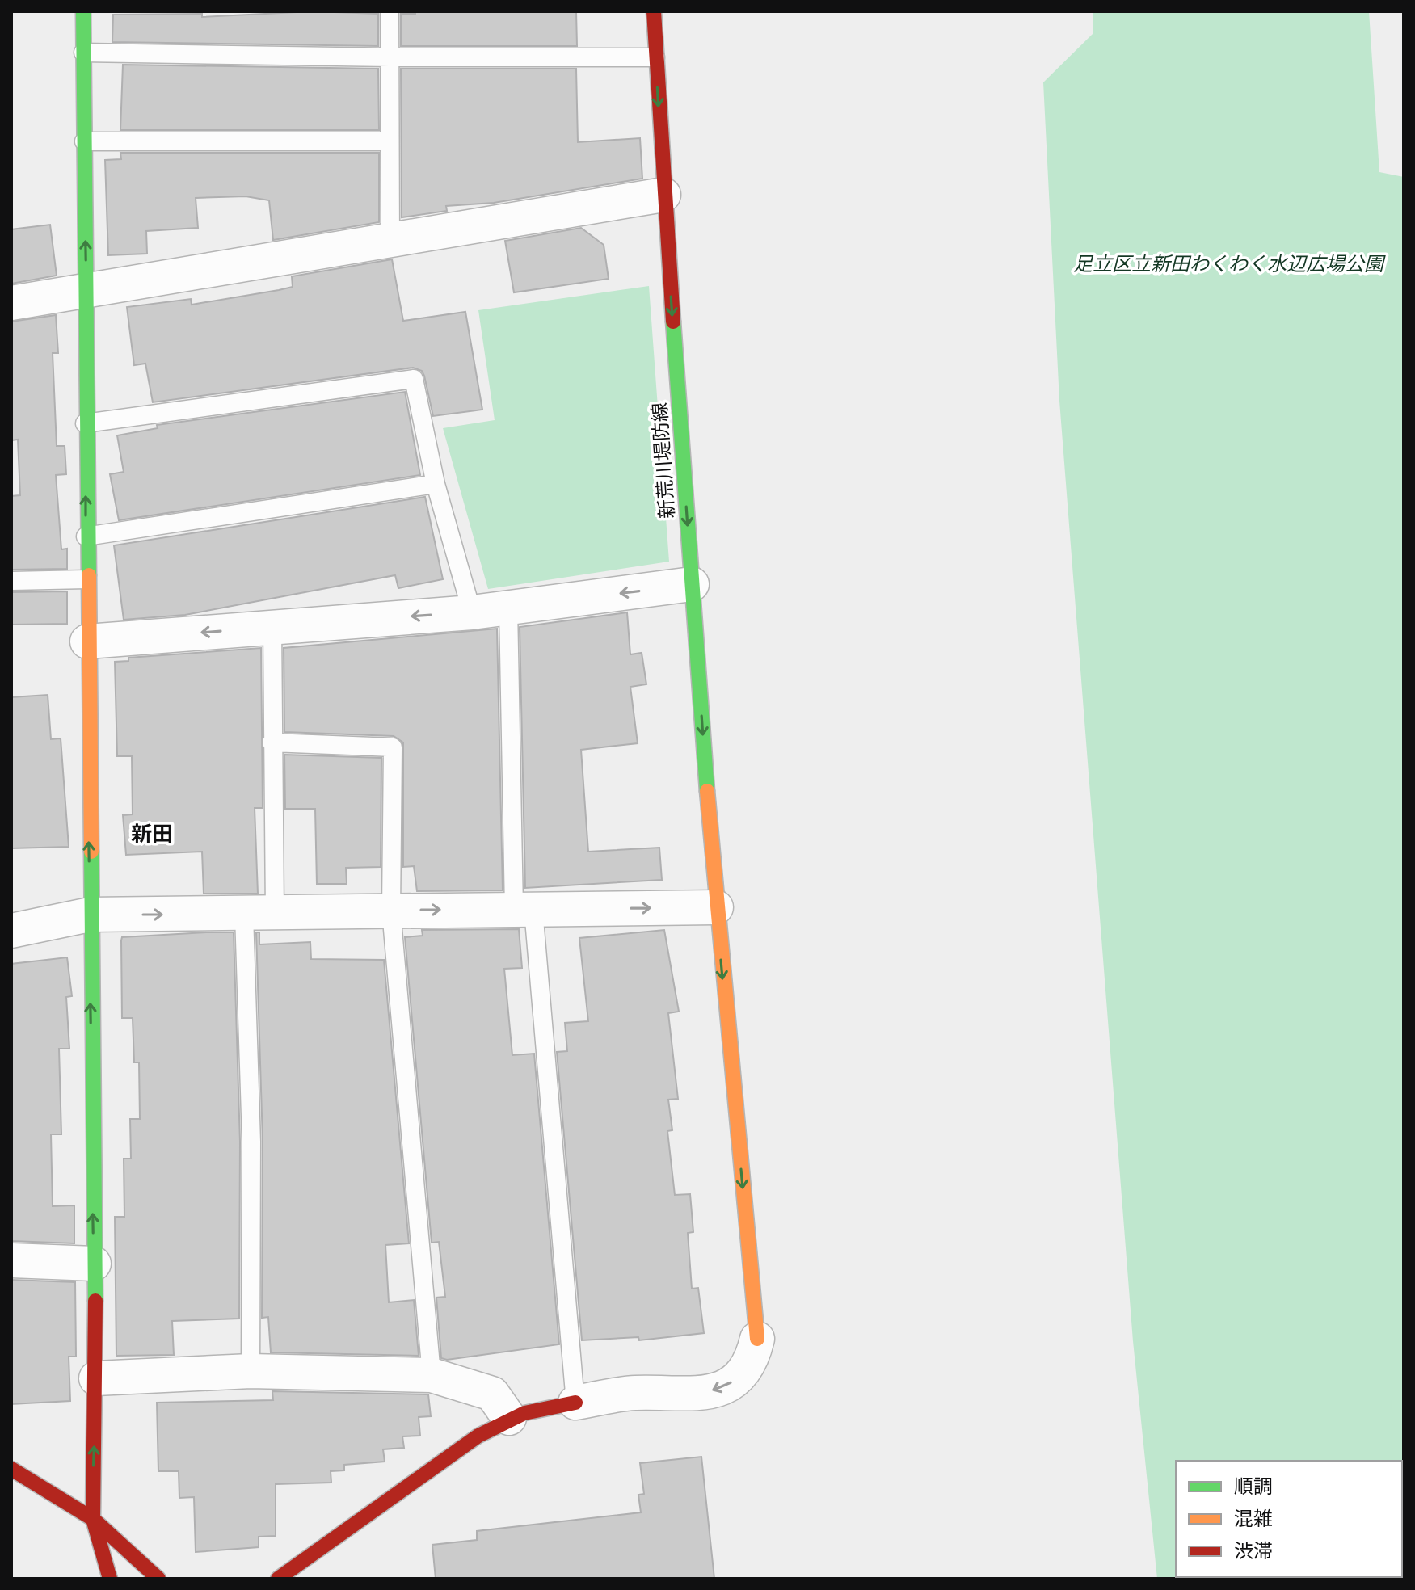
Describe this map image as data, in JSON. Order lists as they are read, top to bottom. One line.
{"streets":{"street":["新荒川堤防線"]},"one_way":["新荒川堤防線"],"districts":["新田"],"parks":["足立区立新田わくわく水辺広場公園"],"legend":["順調","混雑","渋滞"]}
